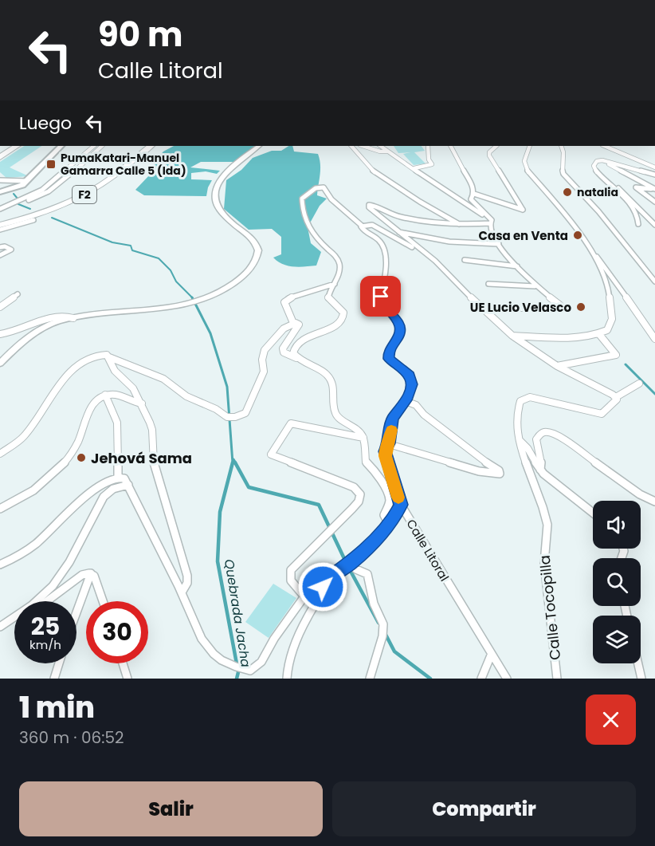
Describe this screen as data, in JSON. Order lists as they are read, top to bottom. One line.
{"streets":{"highway":["F2"],"street":["Calle Litoral","Calle Tocopilla"]},"water":["Quebrada Jacha"],"places":{"transit":["PumaKatari-Manuel Gamarra Calle 5 (Ida)"],"other":["natalia","Casa en Venta","UE Lucio Velasco","Jehová Sama"]},"page":{"turn":["90 m","Calle Litoral"],"then":"Luego","speed":"25 km/h","limit":"30","heading":["1 min","360 m · 06:52"],"buttons":["Salir","Compartir"]}}
